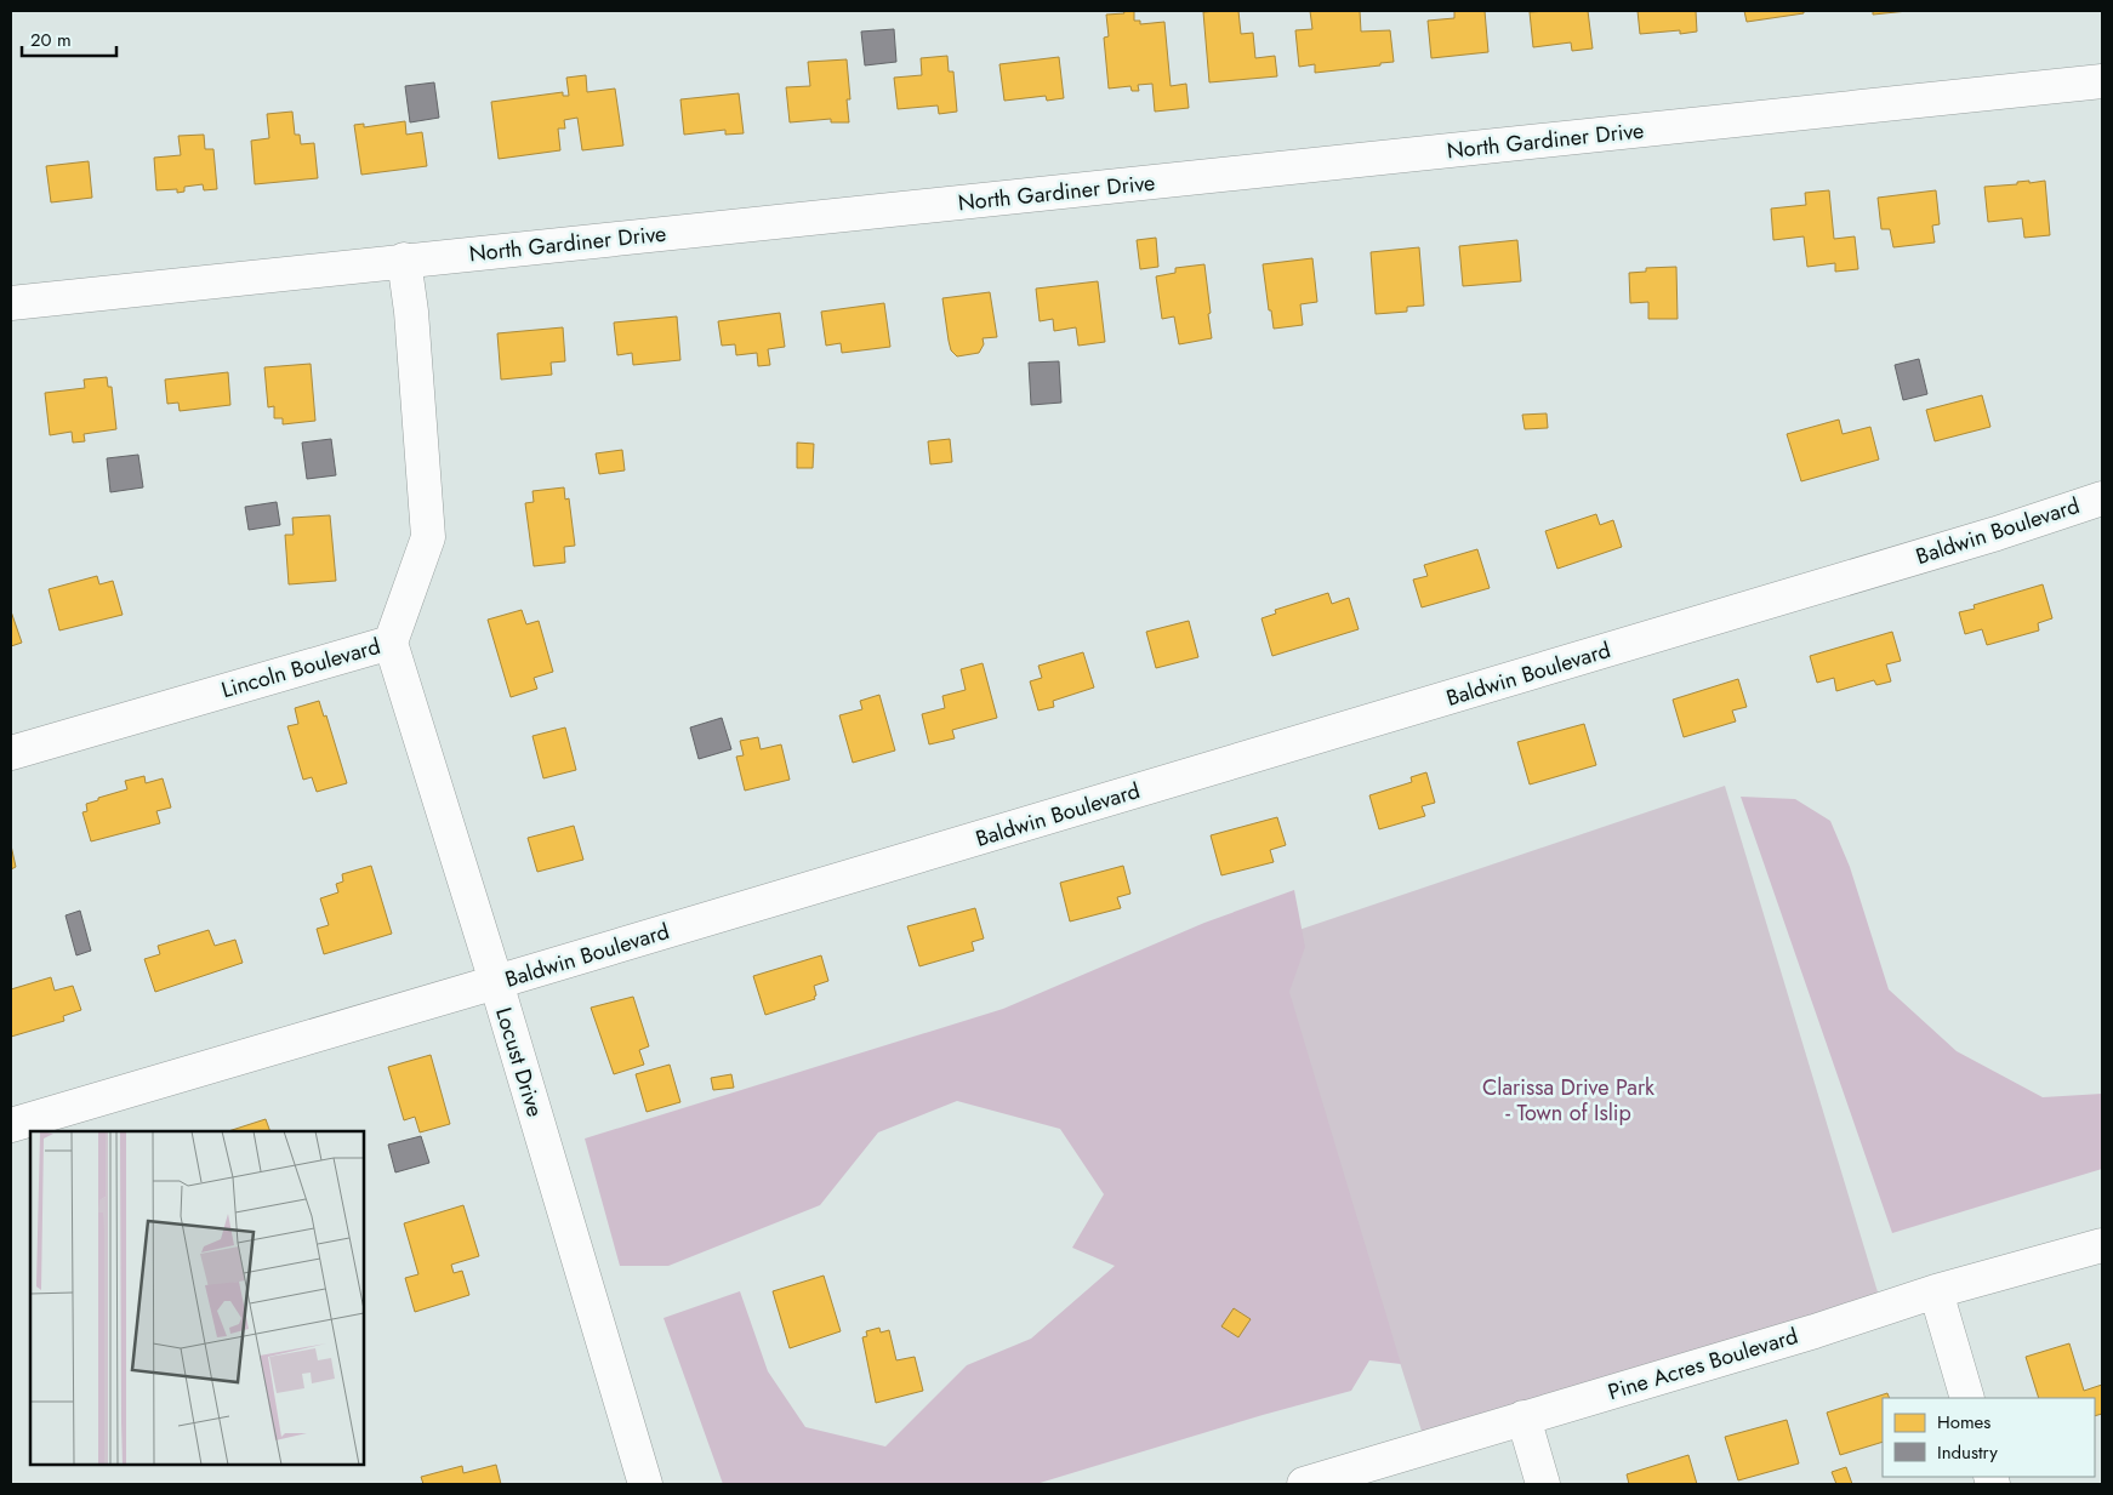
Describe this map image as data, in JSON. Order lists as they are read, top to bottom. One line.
{"streets":{"street":["North Gardiner Drive","Baldwin Boulevard","Lincoln Boulevard","Locust Drive","Pine Acres Boulevard"]},"crossings":[["North Gardiner Drive","Lincoln Boulevard"],["Baldwin Boulevard","Locust Drive"],["Lincoln Boulevard","Locust Drive"]],"parks":["Clarissa Drive Park - Town of Islip"],"legend":["Homes","Industry"],"scale_bar":"20 m"}
